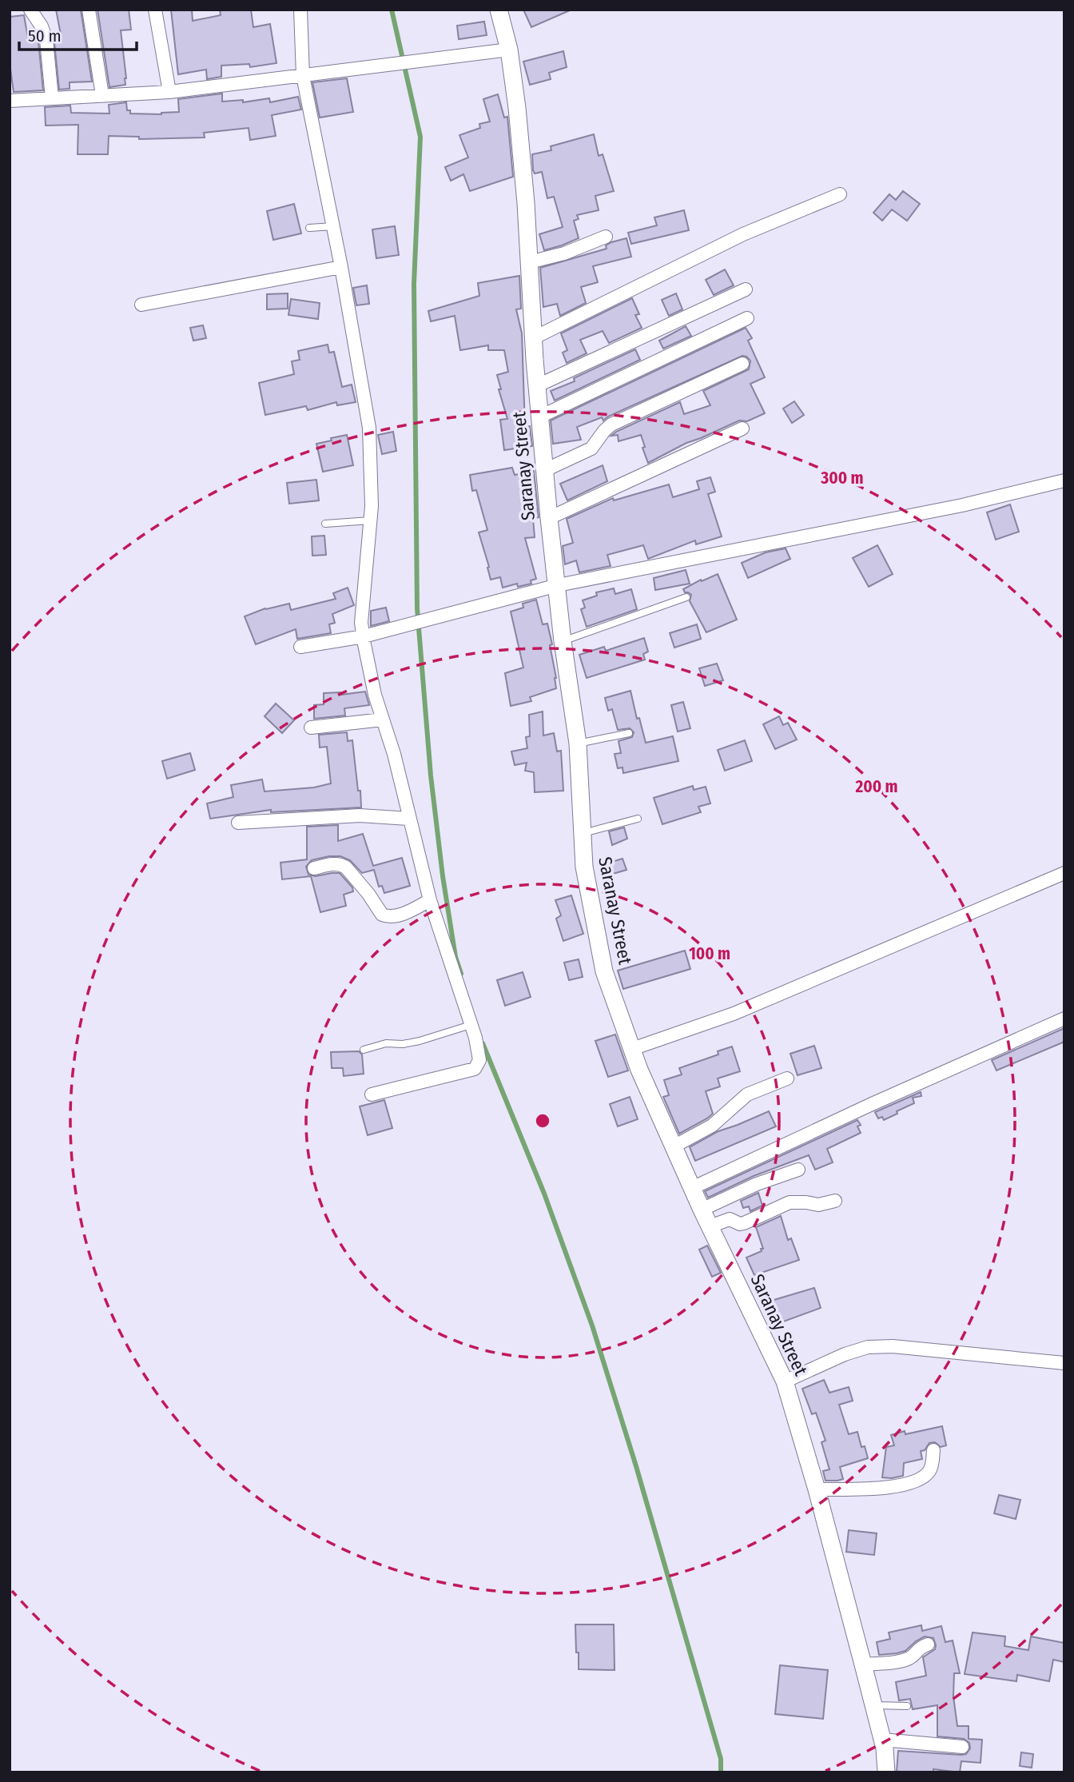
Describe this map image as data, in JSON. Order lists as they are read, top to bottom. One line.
{"streets":{"street":["Saranay Street"]},"scale_bar":"50 m","rings":["300 m","200 m","100 m"]}
